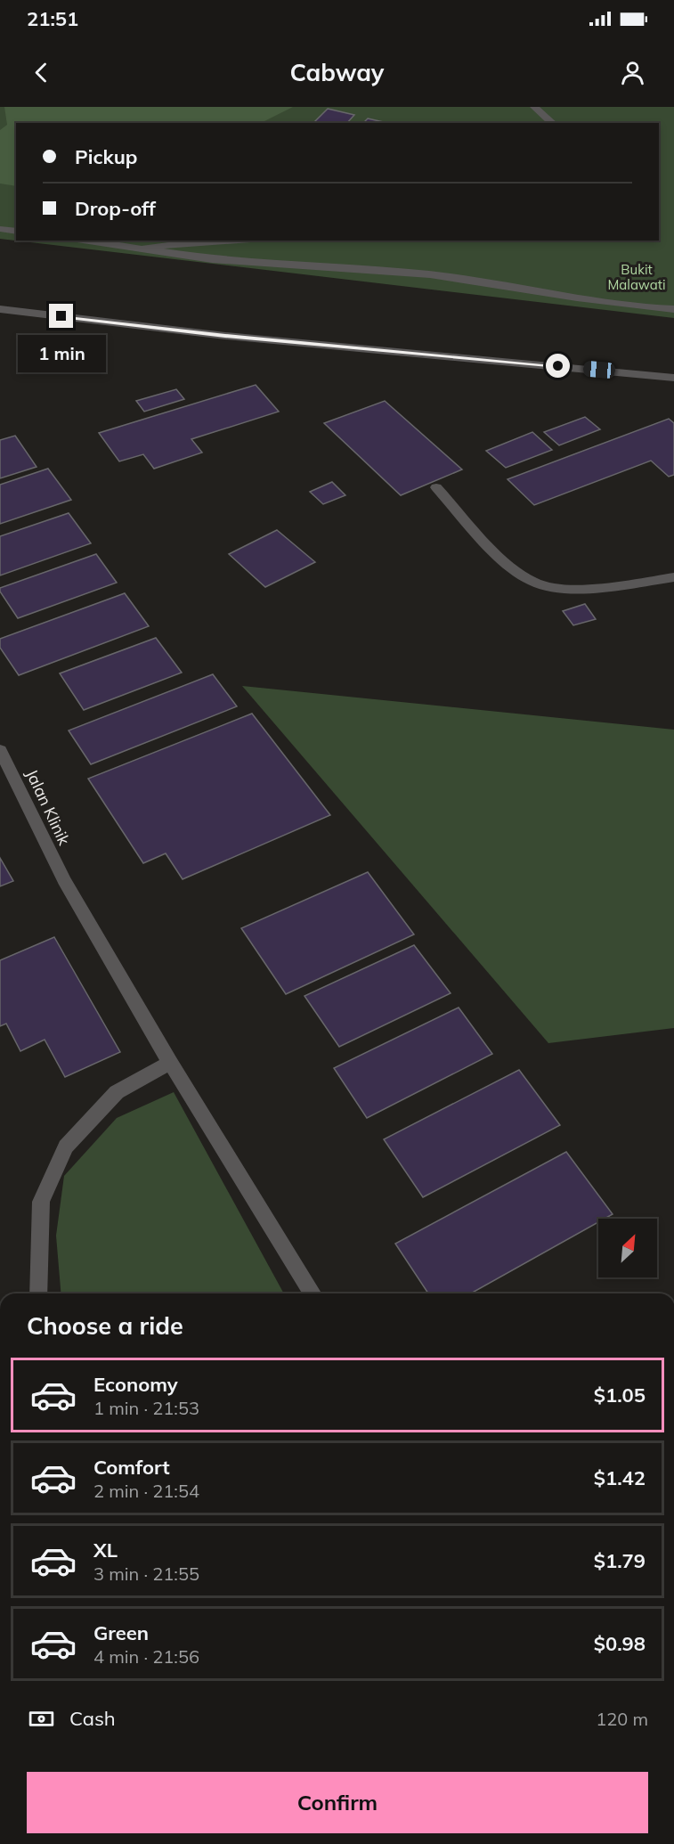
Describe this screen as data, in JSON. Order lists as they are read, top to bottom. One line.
{"streets":{"street":["Jalan Klinik"]},"parks":["Bukit Malawati"],"north":"top right","page":{"status":"21:51","header":"Cabway","banner":["Pickup","Drop-off"],"bubble":"1 min","heading":"Choose a ride","list":[{"name":"Economy","note":"1 min · 21:53","value":"$1.05"},{"name":"Comfort","note":"2 min · 21:54","value":"$1.42"},{"name":"XL","note":"3 min · 21:55","value":"$1.79"},{"name":"Green","note":"4 min · 21:56","value":"$0.98"}],"pay":["Cash","120 m"],"buttons":"Confirm"}}
